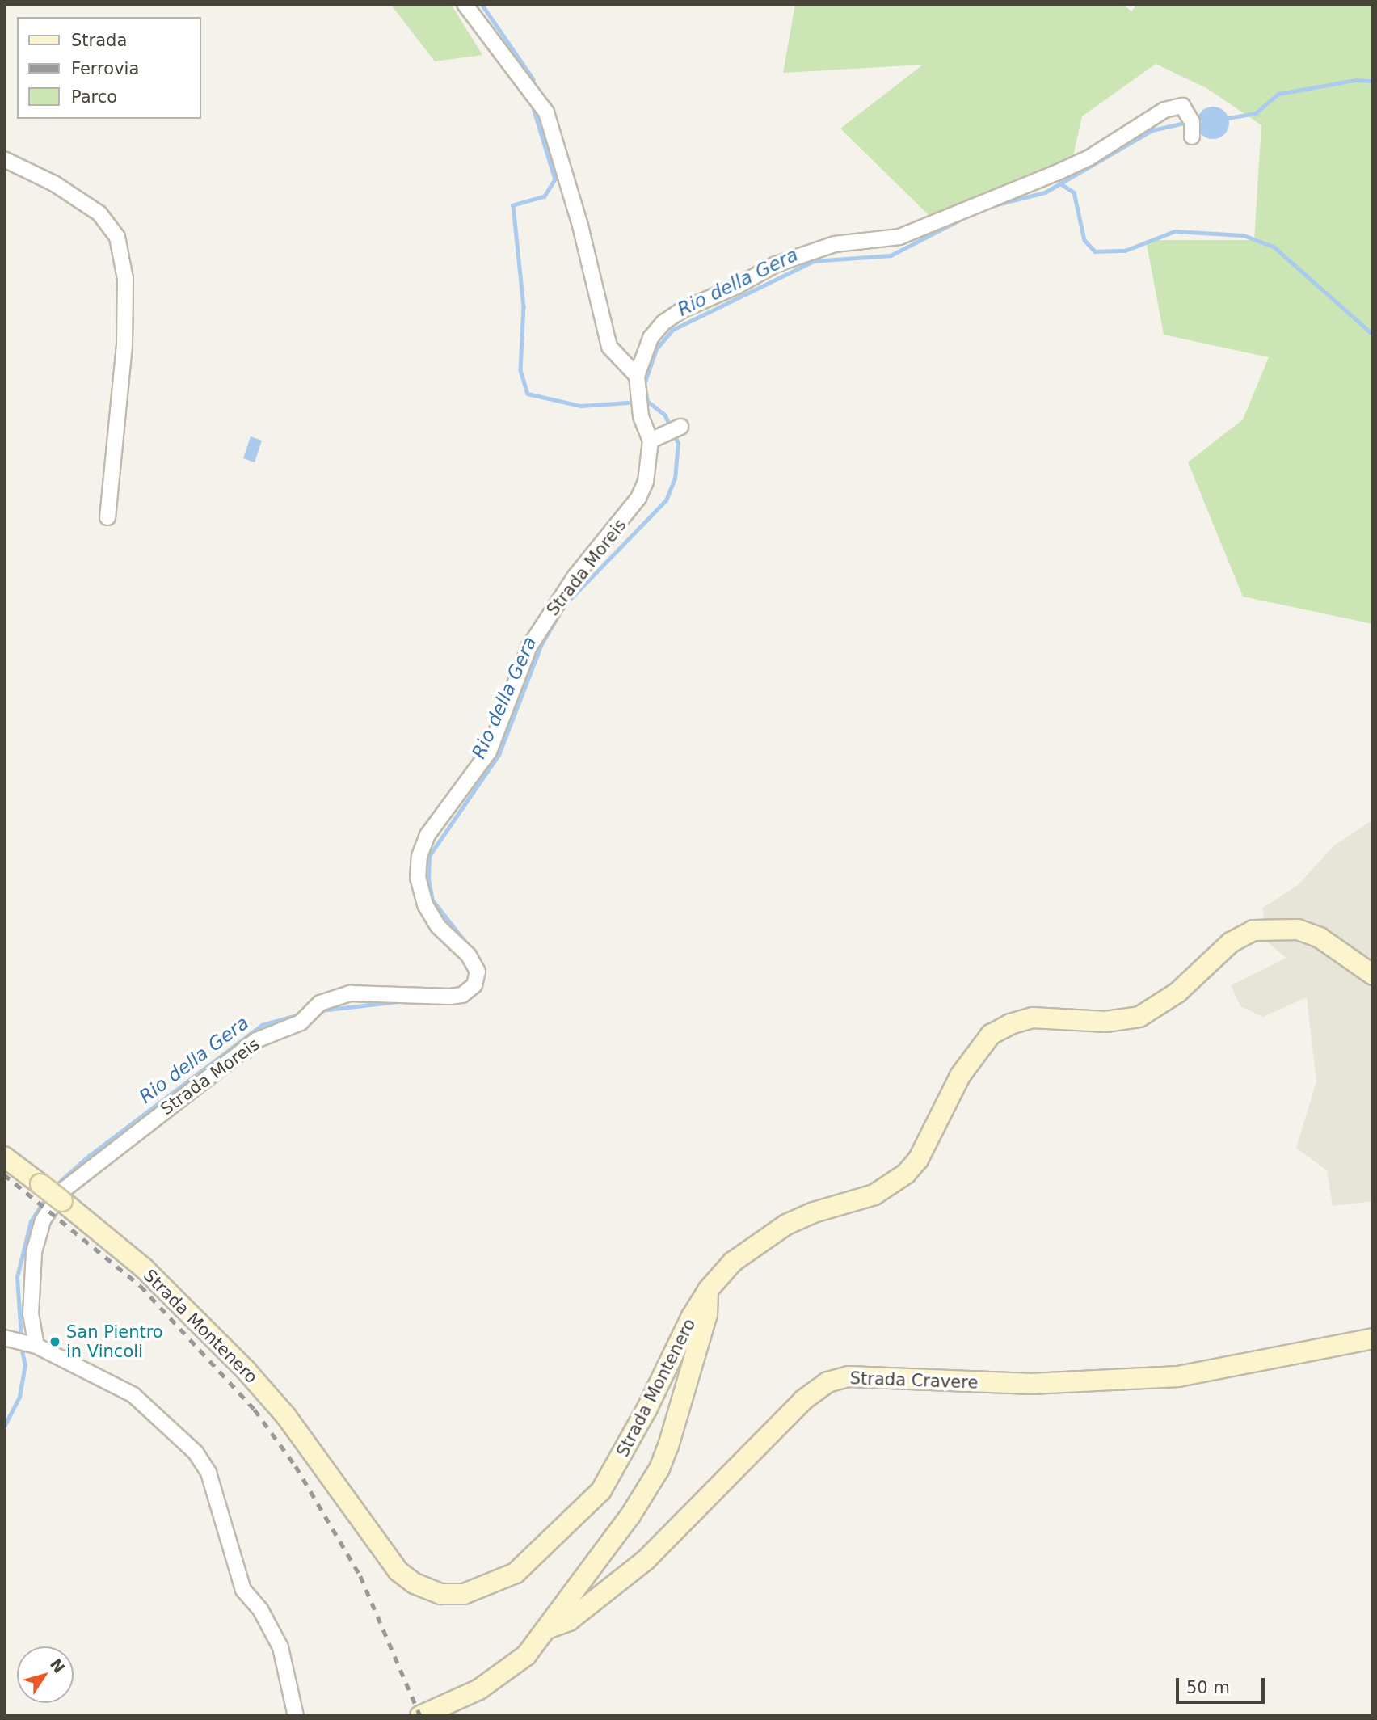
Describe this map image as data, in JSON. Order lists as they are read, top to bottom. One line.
{"streets":{"main road":["Strada Montenero","Strada Cravere"],"street":["Strada Moreis"]},"crossings":[["Strada Montenero","Strada Cravere"]],"water":["Rio della Gera"],"places":["San Pientro in Vincoli"],"legend":["Strada","Ferrovia","Parco"],"scale_bar":"50 m","north":"top right"}
